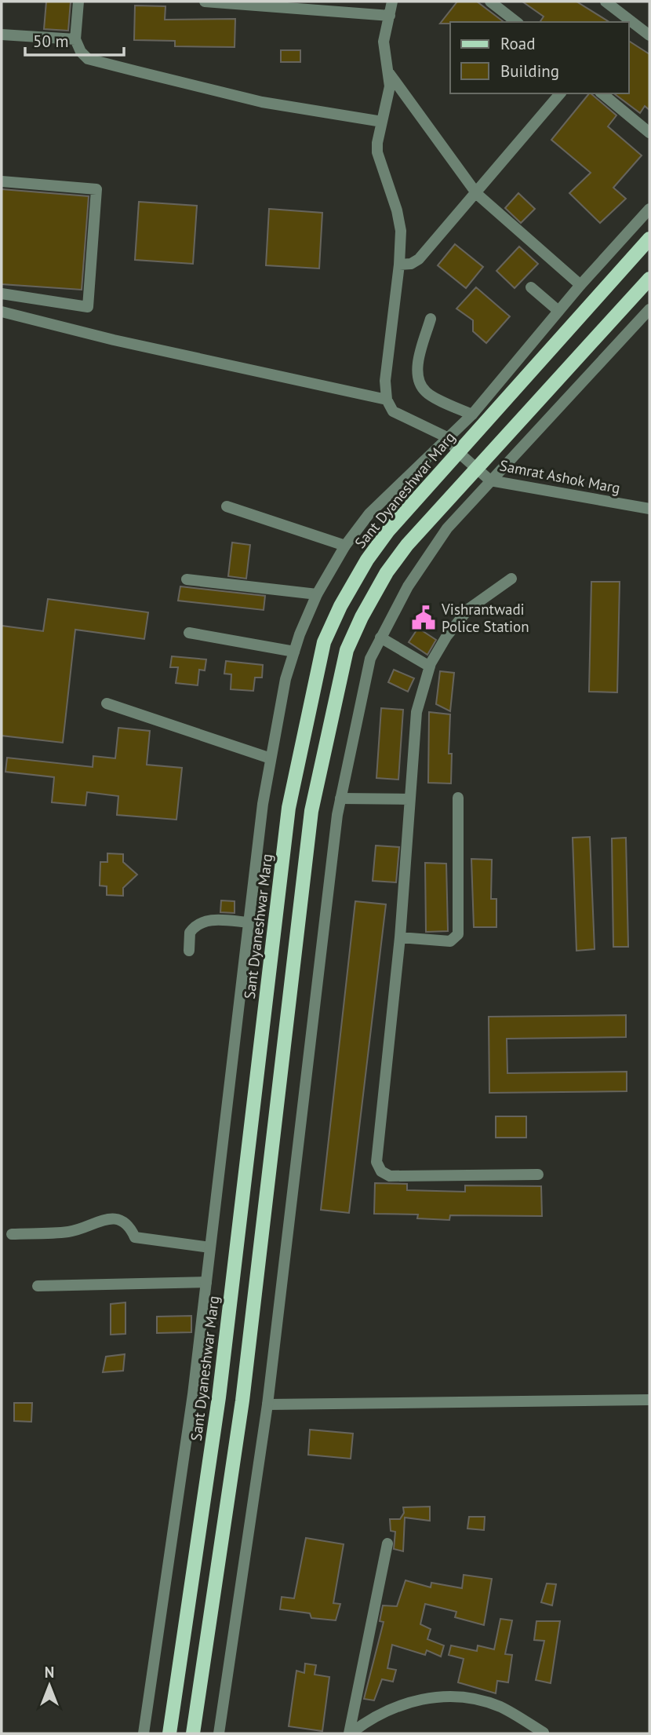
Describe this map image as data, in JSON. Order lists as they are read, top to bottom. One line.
{"streets":{"main road":["Sant Dyaneshwar Marg"],"street":["Samrat Ashok Marg"]},"crossings":[["Samrat Ashok Marg","Sant Dyaneshwar Marg"]],"places":{"public building":["Vishrantwadi Police Station"]},"legend":["Road","Building"],"scale_bar":"50 m","north":"top"}
